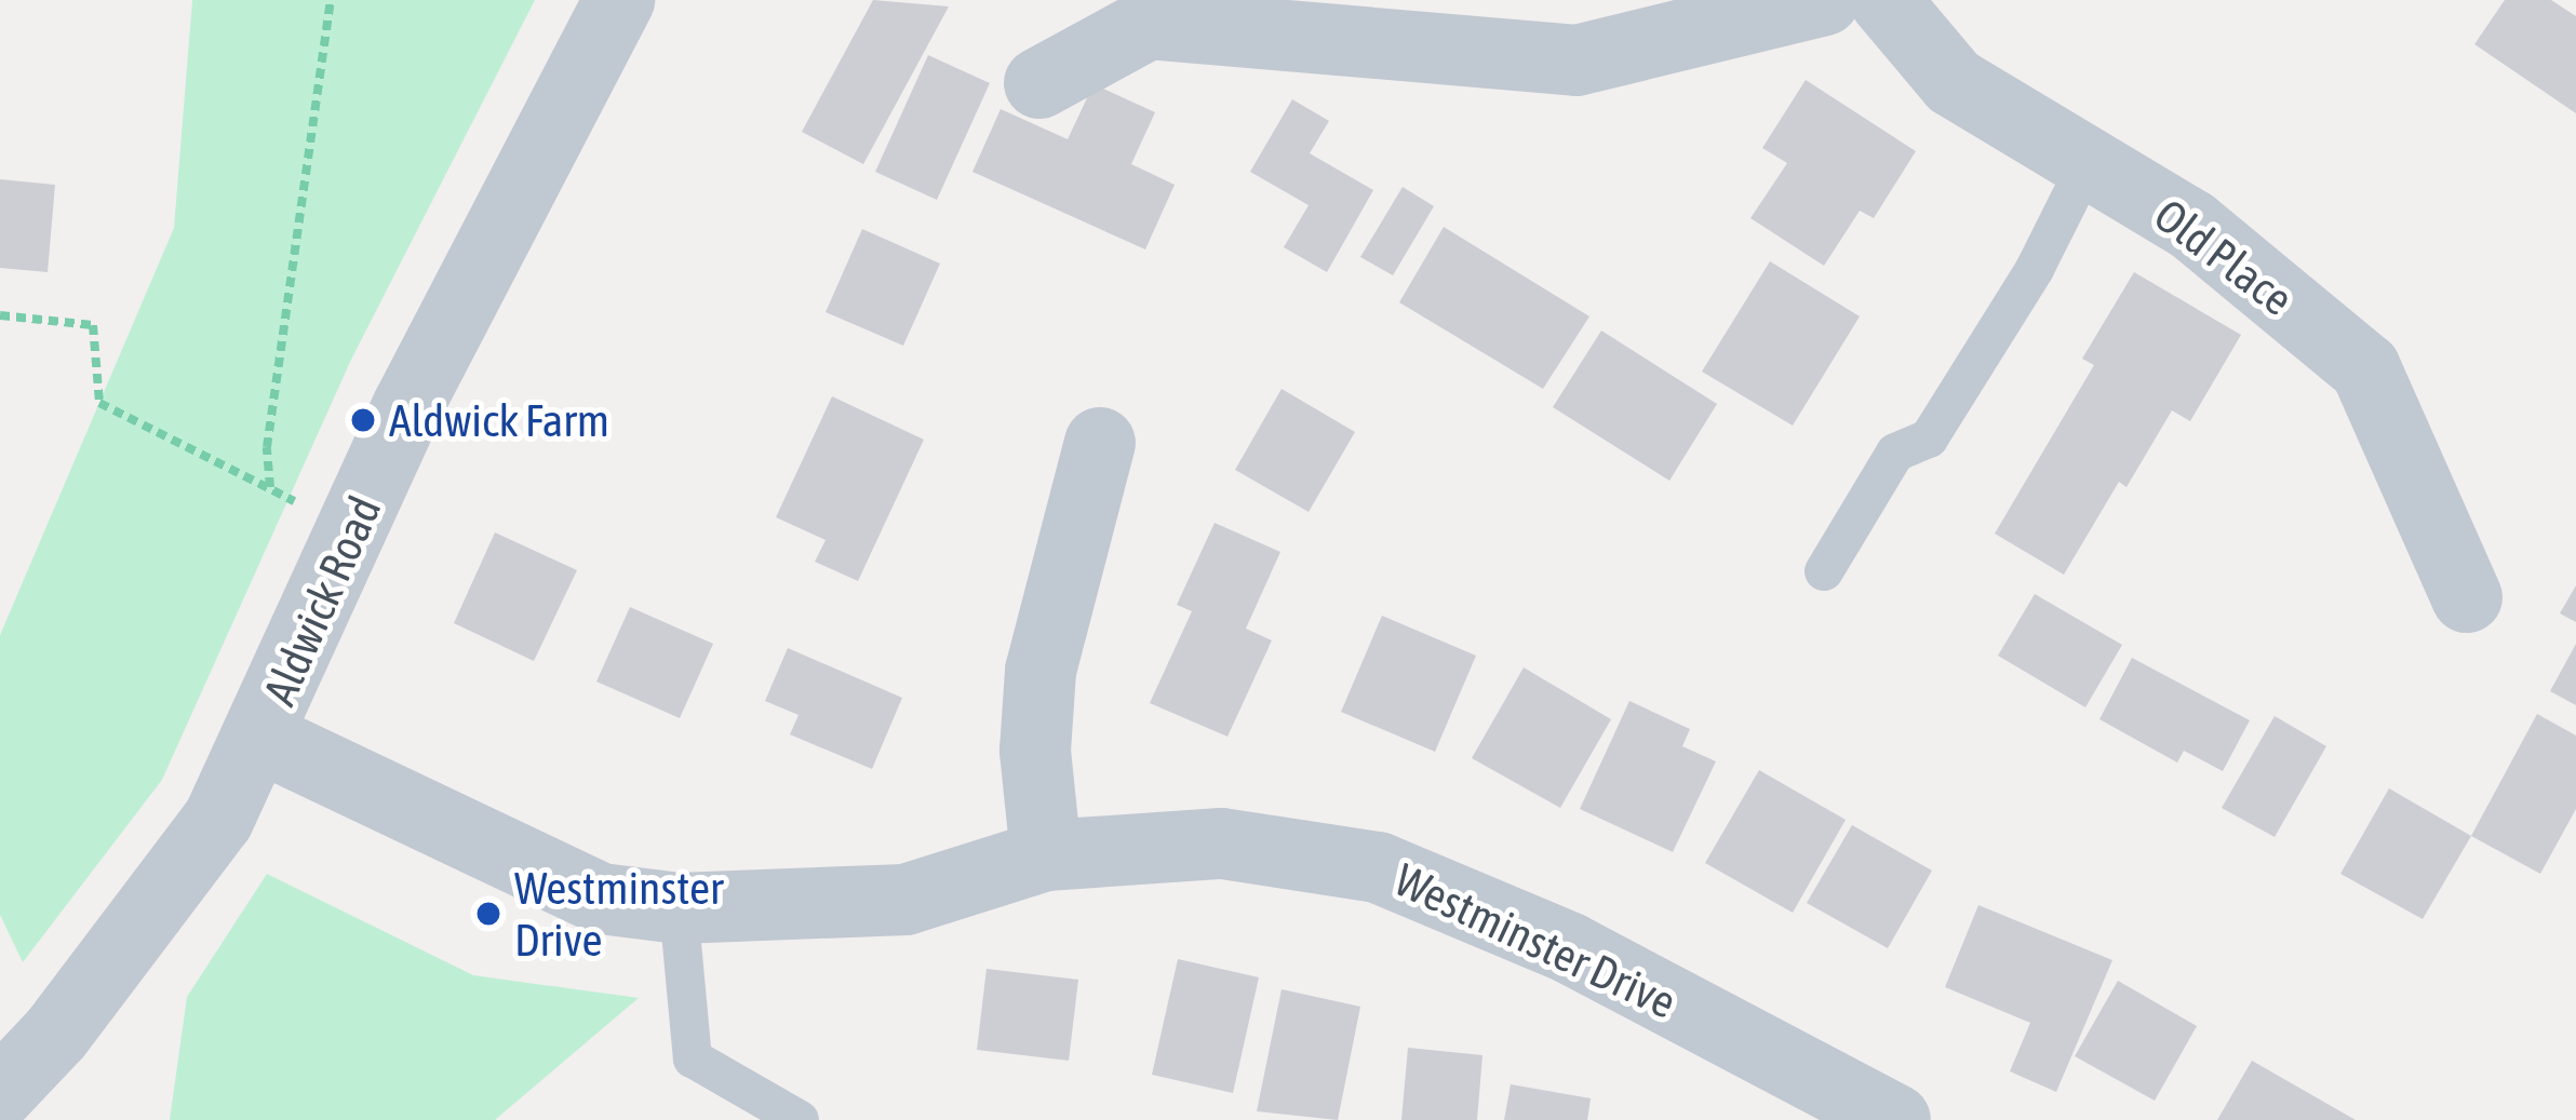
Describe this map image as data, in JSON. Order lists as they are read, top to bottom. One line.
{"streets":{"street":["Old Place","Aldwick Road","Westminster Drive"]},"crossings":[["Aldwick Road","Westminster Drive"]],"places":["Aldwick Farm","Westminster Drive"]}
